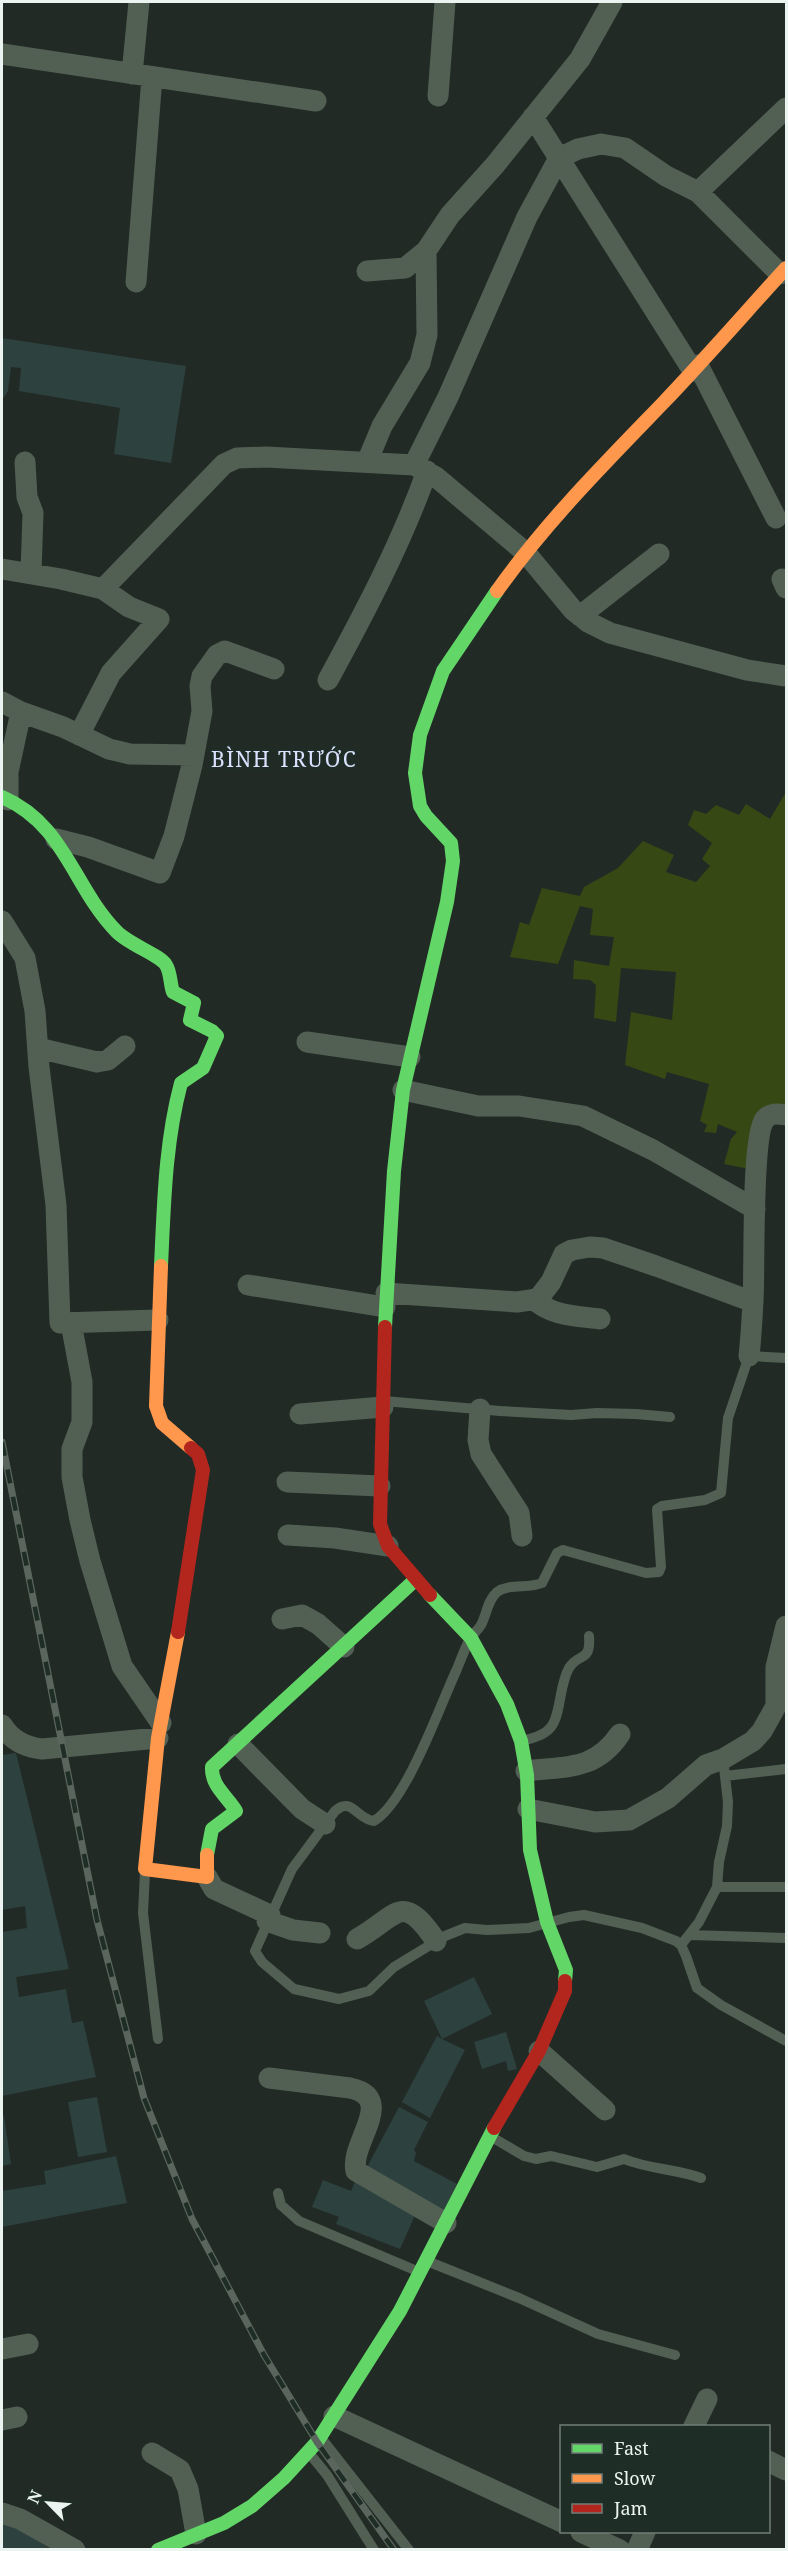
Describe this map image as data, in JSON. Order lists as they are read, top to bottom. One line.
{"districts":["BÌNH TRƯỚC"],"legend":["Fast","Slow","Jam"],"north":"top left"}
